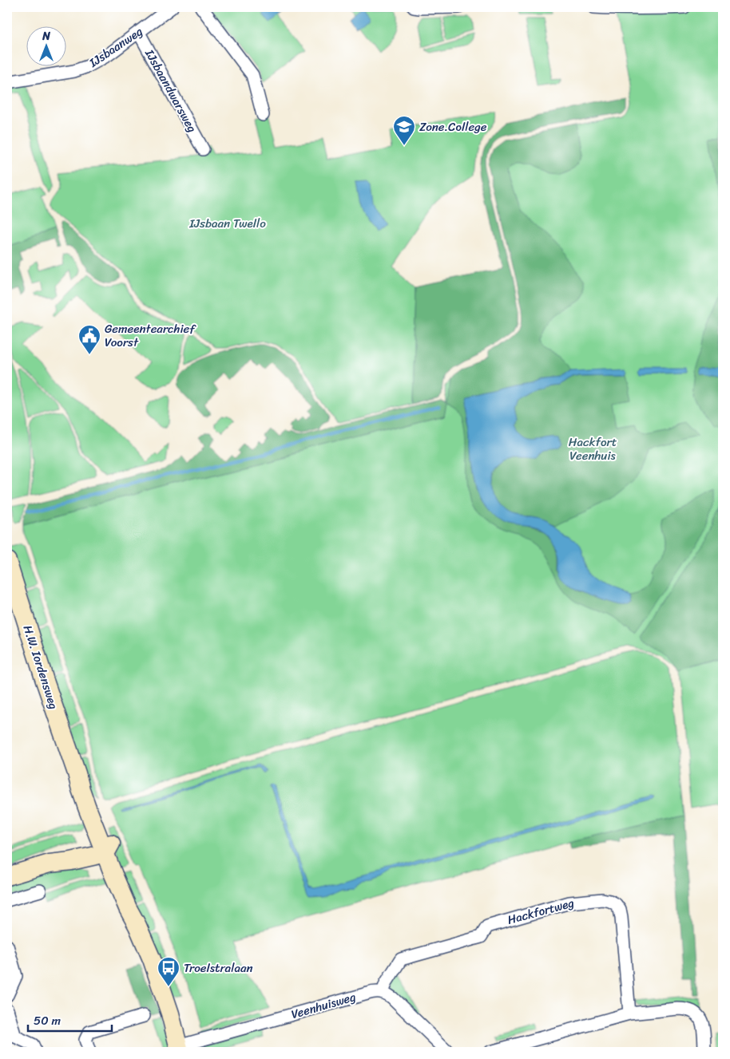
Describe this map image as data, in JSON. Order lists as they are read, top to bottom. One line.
{"streets":{"main road":["H.W. Iordensweg"],"street":["IJsbaanweg","IJsbaandwarsweg","Hackfortweg","Veenhuisweg"]},"crossings":[["IJsbaanweg","IJsbaandwarsweg"],["H.W. Iordensweg","Veenhuisweg"],["Hackfortweg","Veenhuisweg"]],"parks":["IJsbaan Twello","Hackfort Veenhuis"],"places":{"school or university":["Zone.College"],"public building":["Gemeentearchief Voorst"],"bus stop":["Troelstralaan"]},"scale_bar":"50 m","north":"top"}
